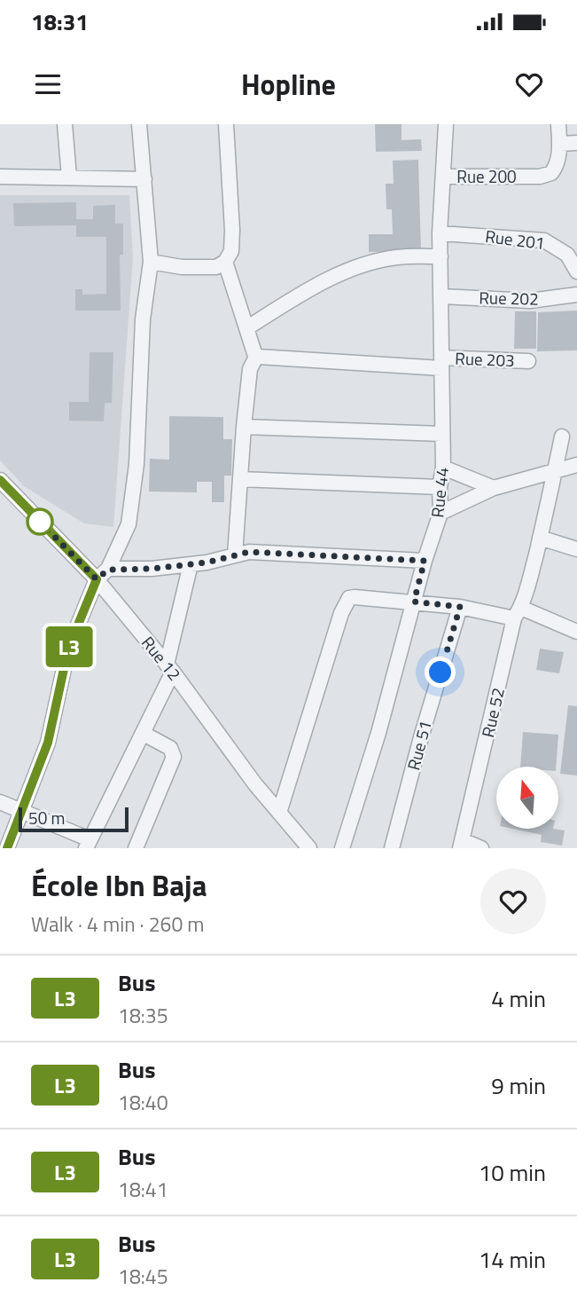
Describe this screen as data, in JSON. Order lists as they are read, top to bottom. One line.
{"streets":{"street":["Rue 200","Rue 201","Rue 202","Rue 203","Rue 44","Rue 12","Rue 52","Rue 51"]},"crossings":[["Rue 200","Rue 44"],["Rue 201","Rue 44"],["Rue 202","Rue 44"],["Rue 203","Rue 44"]],"lines":["bus line L3"],"scale_bar":"50 m","north":"top","page":{"status":"18:31","header":"Hopline","on_map":"L3","scale":"50 m","heading":["École Ibn Baja","Walk · 4 min · 260 m"],"list":[{"mark":"L3","name":"Bus","note":"18:35","value":"4 min"},{"mark":"L3","name":"Bus","note":"18:40","value":"9 min"},{"mark":"L3","name":"Bus","note":"18:41","value":"10 min"},{"mark":"L3","name":"Bus","note":"18:45","value":"14 min"}]}}
